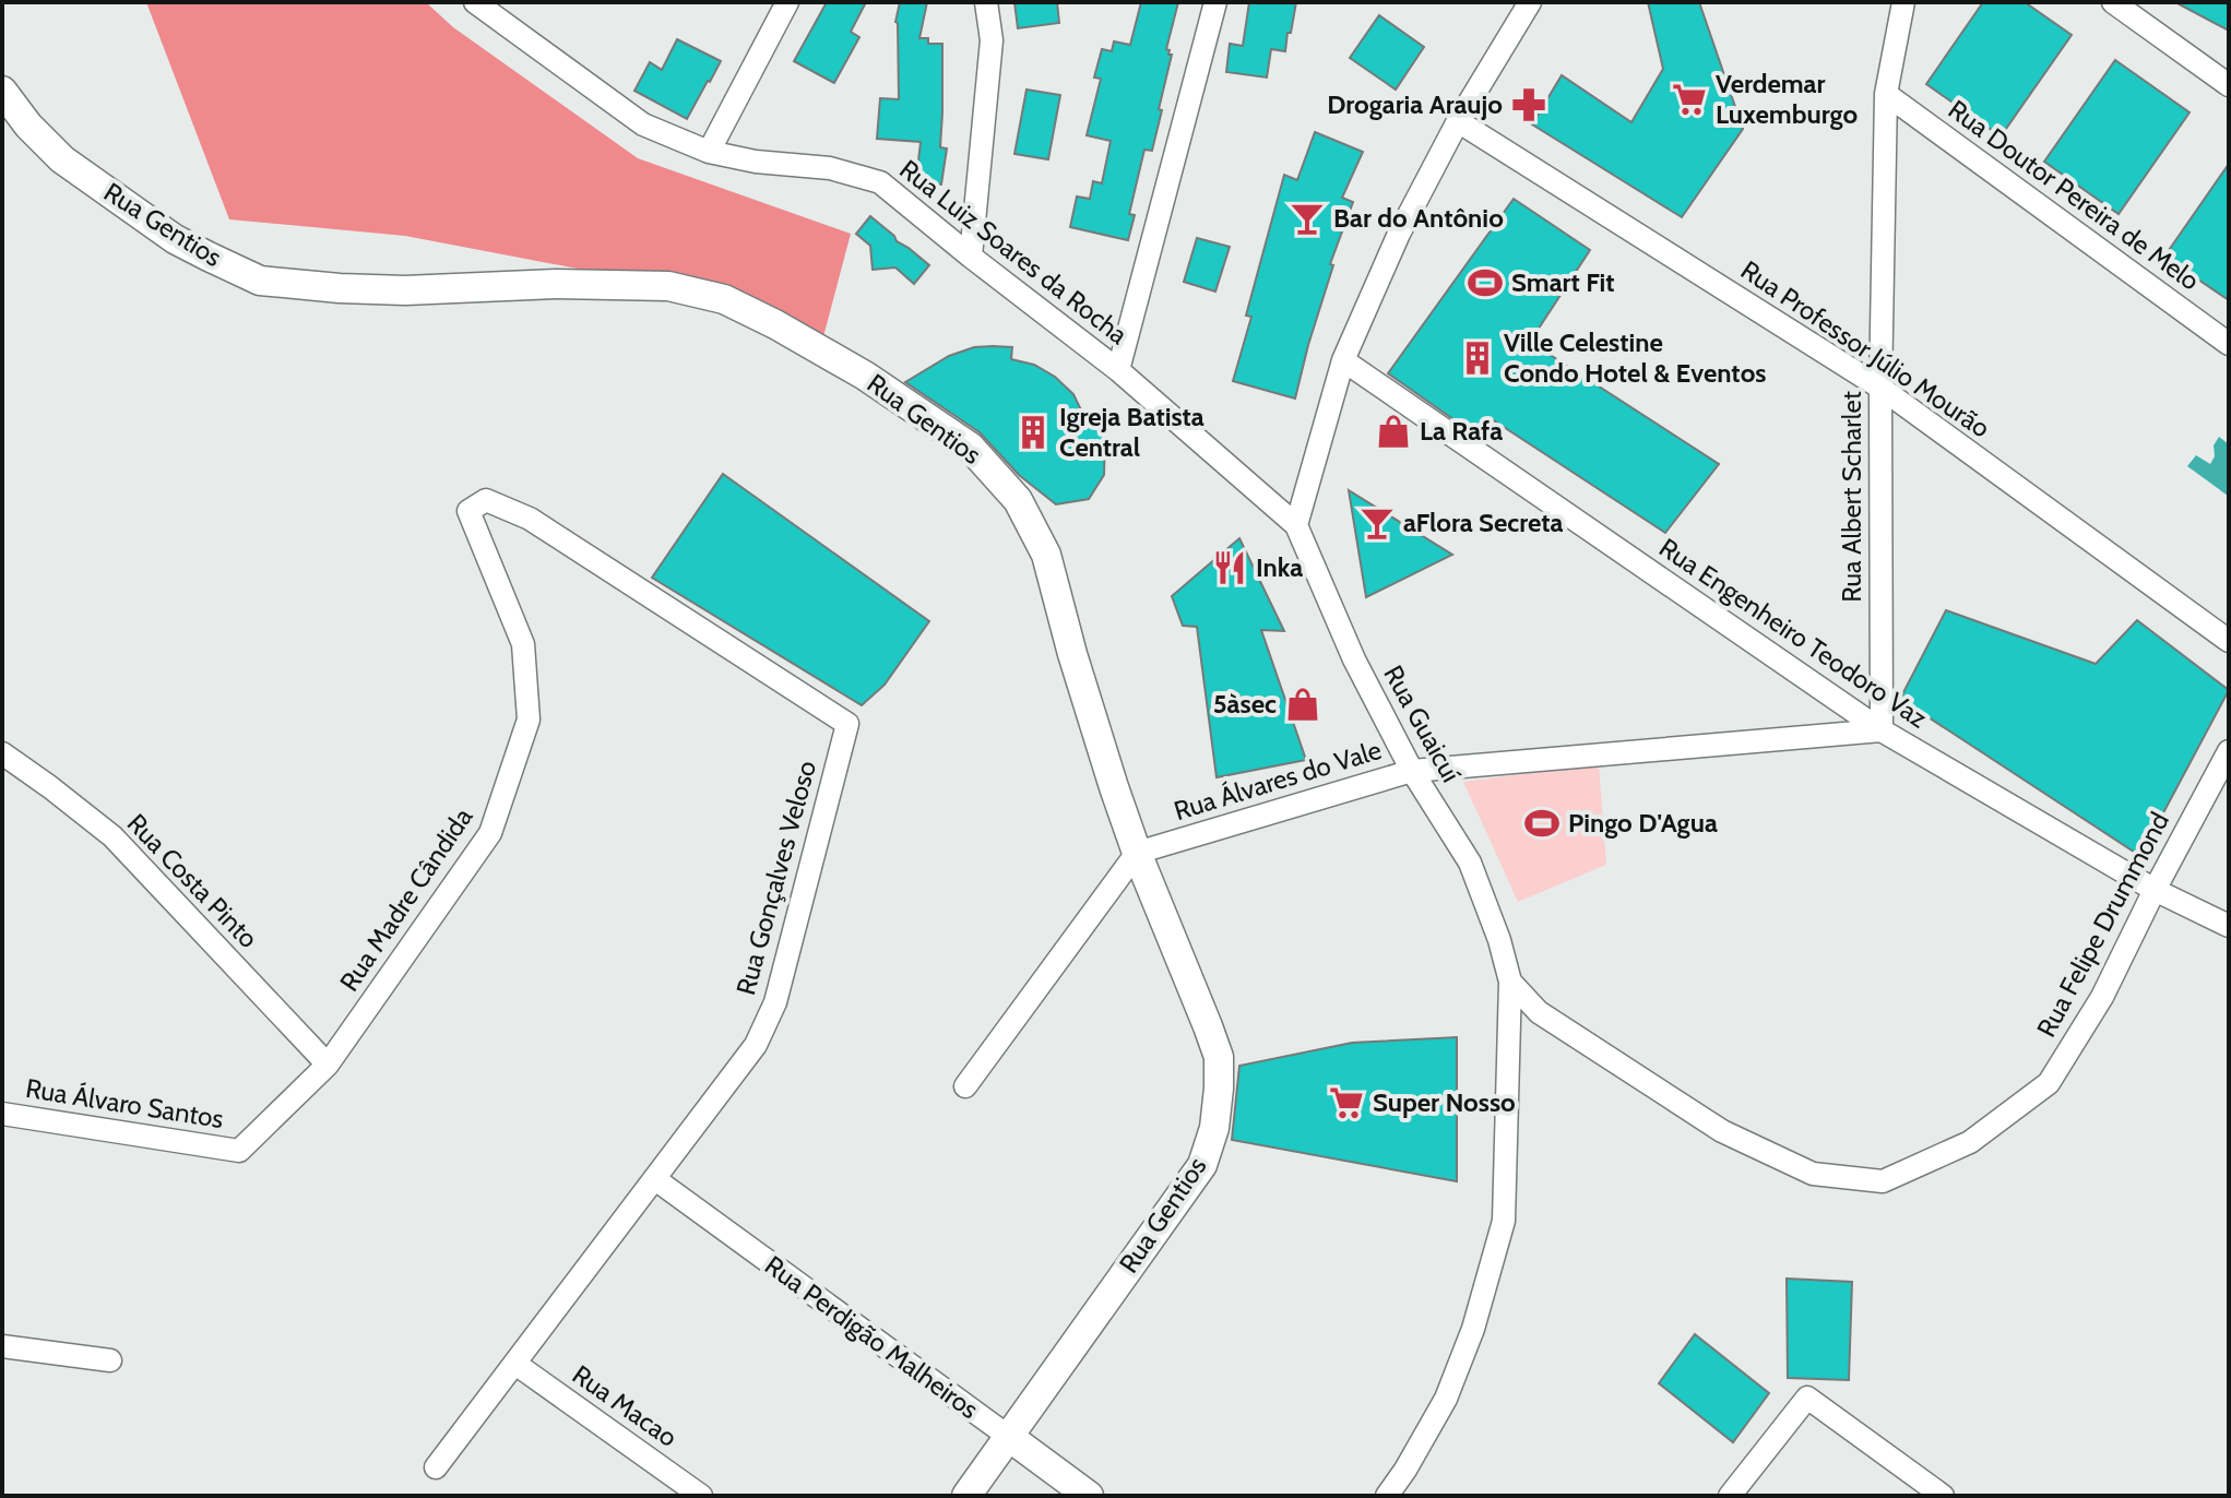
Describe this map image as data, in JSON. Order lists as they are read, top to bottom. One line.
{"streets":{"street":["Rua Doutor Pereira de Melo","Rua Gentios","Rua Luiz Soares da Rocha","Rua Professor Júlio Mourão","Rua Albert Scharlet","Rua Engenheiro Teodoro Vaz","Rua Guaicuí","Rua Álvares do Vale","Rua Gonçalves Veloso","Rua Costa Pinto","Rua Madre Cândida","Rua Felipe Drummond","Rua Álvaro Santos","Rua Perdigão Malheiros","Rua Macao"]},"crossings":[["Rua Doutor Pereira de Melo","Rua Albert Scharlet"],["Rua Gentios","Rua Álvares do Vale"],["Rua Gentios","Rua Perdigão Malheiros"],["Rua Luiz Soares da Rocha","Rua Guaicuí"],["Rua Professor Júlio Mourão","Rua Albert Scharlet"],["Rua Albert Scharlet","Rua Engenheiro Teodoro Vaz"],["Rua Albert Scharlet","Rua Álvares do Vale"],["Rua Engenheiro Teodoro Vaz","Rua Álvares do Vale"],["Rua Engenheiro Teodoro Vaz","Rua Felipe Drummond"],["Rua Guaicuí","Rua Álvares do Vale"],["Rua Guaicuí","Rua Felipe Drummond"],["Rua Gonçalves Veloso","Rua Madre Cândida"],["Rua Gonçalves Veloso","Rua Perdigão Malheiros"],["Rua Gonçalves Veloso","Rua Macao"],["Rua Costa Pinto","Rua Madre Cândida"],["Rua Madre Cândida","Rua Álvaro Santos"]],"places":{"supermarket":["Verdemar Luxemburgo","Super Nosso"],"pharmacy":["Drogaria Araujo"],"bar":["Bar do Antônio","aFlora Secreta"],"sports":["Smart Fit","Pingo D'Agua"],"building":["Ville Celestine Condo Hotel & Eventos","Igreja Batista Central"],"shop":["La Rafa","5àsec"],"restaurant":["Inka"]}}
